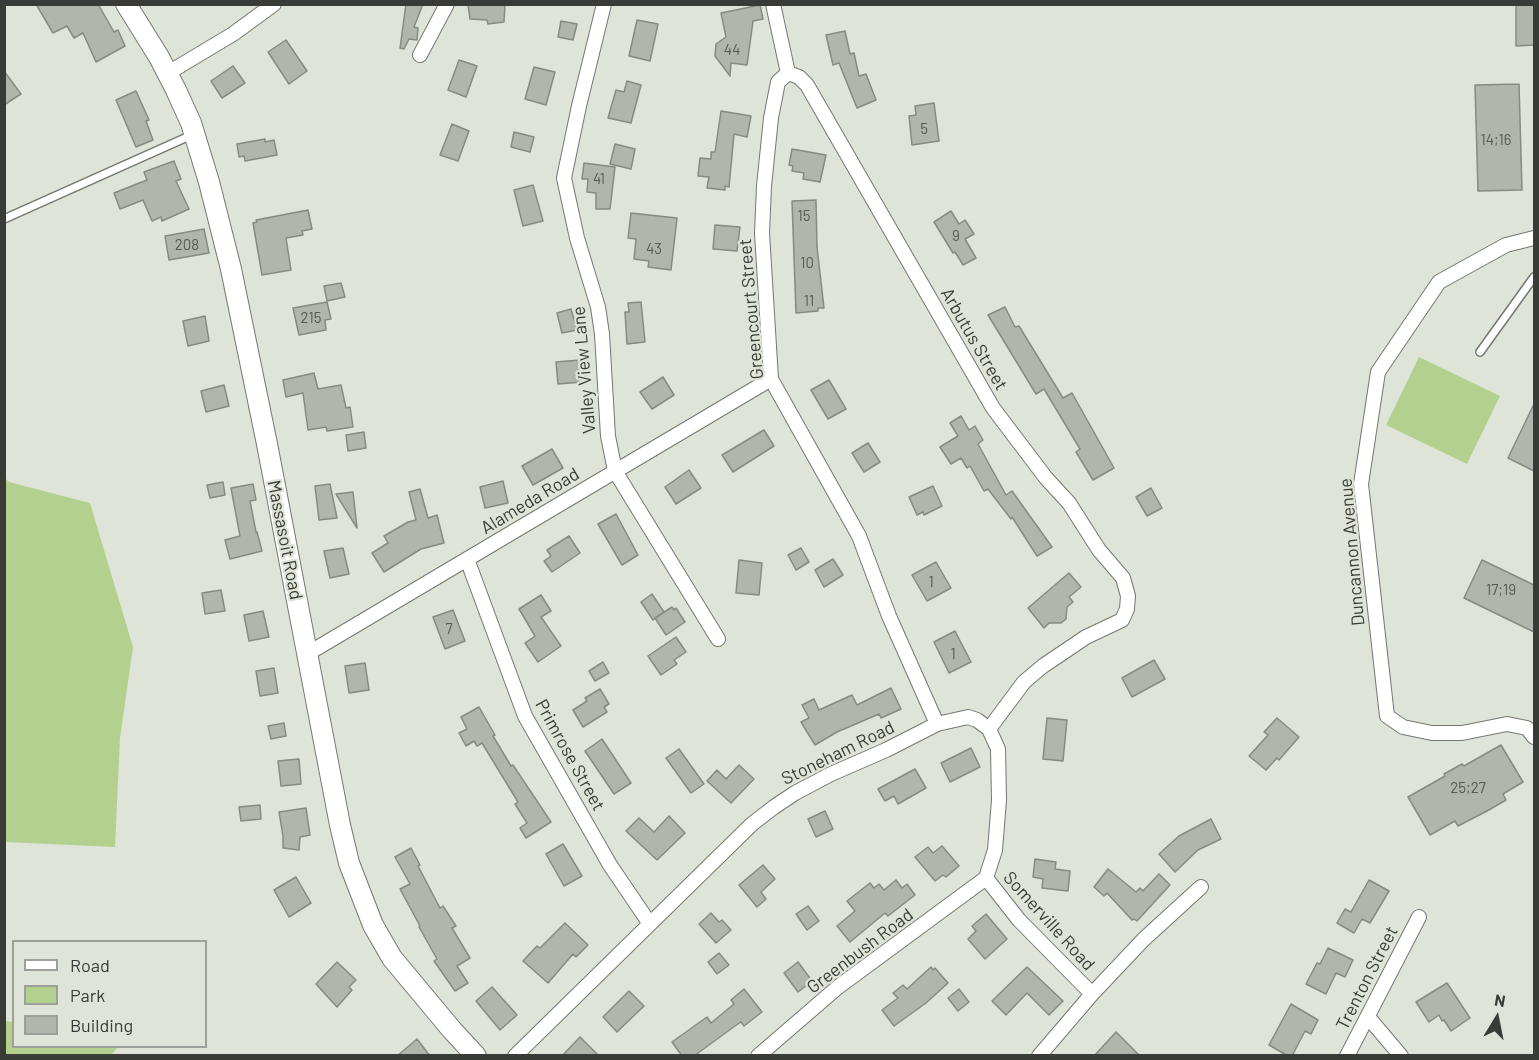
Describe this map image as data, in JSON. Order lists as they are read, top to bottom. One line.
{"streets":{"main road":["Massasoit Road"],"street":["Greencourt Street","Arbutus Street","Valley View Lane","Alameda Road","Duncannon Avenue","Stoneham Road","Primrose Street","Somerville Road","Greenbush Road","Trenton Street"]},"crossings":[["Greencourt Street","Arbutus Street"],["Greencourt Street","Alameda Road"],["Greencourt Street","Stoneham Road"],["Arbutus Street","Stoneham Road"],["Arbutus Street","Somerville Road"],["Valley View Lane","Alameda Road"],["Alameda Road","Massasoit Road"],["Alameda Road","Primrose Street"],["Stoneham Road","Primrose Street"],["Stoneham Road","Somerville Road"],["Somerville Road","Greenbush Road"]],"house_numbers":["44","5","14;16","41","15","9","208","43","10","11","215","1","17;19","7","1","25;27"],"legend":["Road","Park","Building"],"north":"top"}
